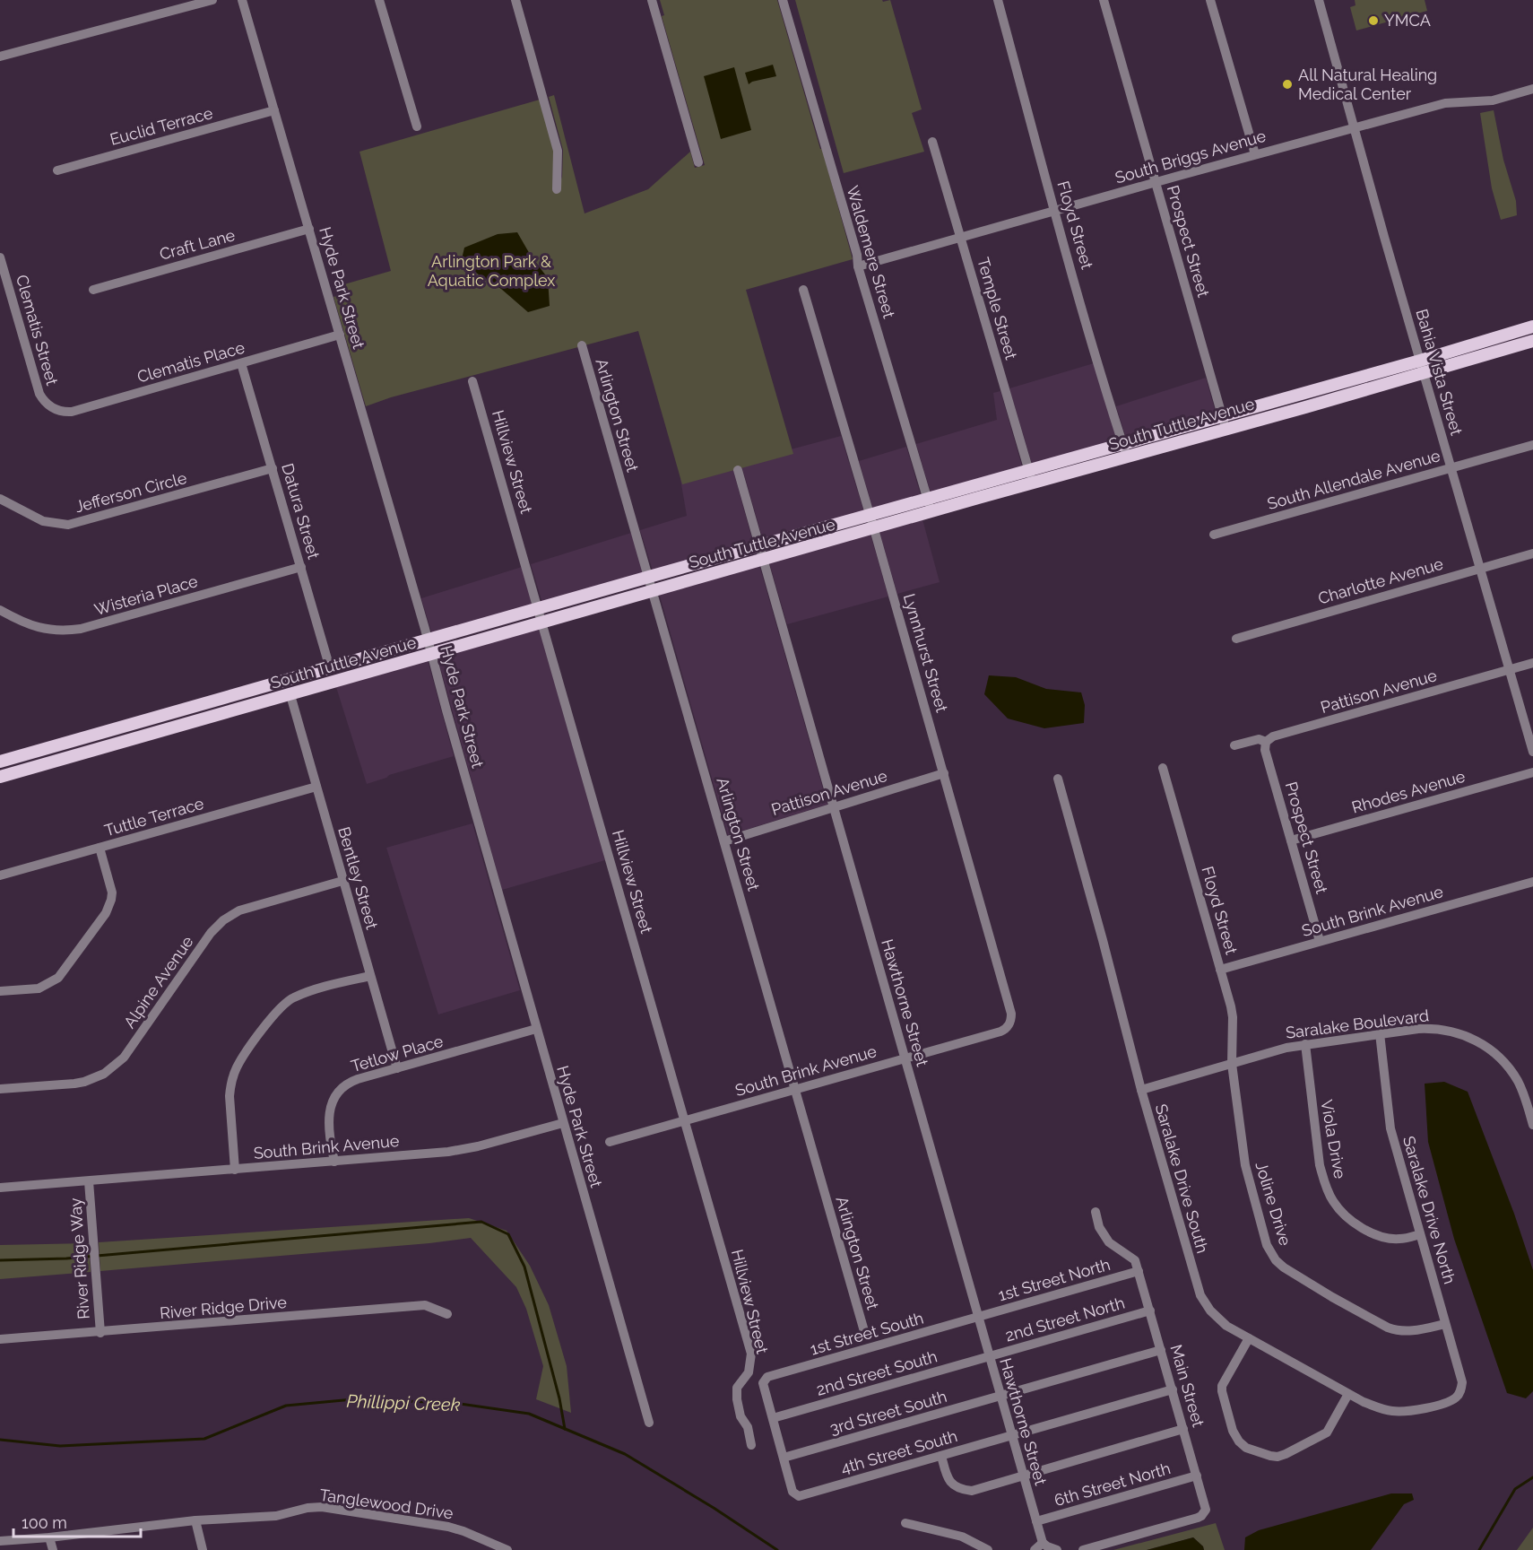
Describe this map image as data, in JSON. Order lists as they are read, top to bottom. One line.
{"streets":{"main road":["South Tuttle Avenue"],"street":["Euclid Terrace","South Briggs Avenue","Floyd Street","Prospect Street","Craft Lane","Waldemere Street","Hyde Park Street","Temple Street","Clematis Street","Clematis Place","Bahia Vista Street","Arlington Street","Hillview Street","South Allendale Avenue","Jefferson Circle","Datura Street","Charlotte Avenue","Wisteria Place","Lynnhurst Street","Pattison Avenue","Rhodes Avenue","Tuttle Terrace","Bentley Street","South Brink Avenue","Alpine Avenue","Hawthorne Street","Saralake Boulevard","Tetlow Place","Viola Drive","Saralake Drive South","Joline Drive","Saralake Drive North","River Ridge Way","1st Street North","River Ridge Drive","2nd Street North","1st Street South","2nd Street South","Main Street","3rd Street South","4th Street South","6th Street North","Tanglewood Drive"]},"crossings":[["Euclid Terrace","Hyde Park Street"],["South Briggs Avenue","Floyd Street"],["South Briggs Avenue","Prospect Street"],["South Briggs Avenue","Waldemere Street"],["South Briggs Avenue","Temple Street"],["South Briggs Avenue","Bahia Vista Street"],["Floyd Street","South Tuttle Avenue"],["Floyd Street","South Brink Avenue"],["Floyd Street","Saralake Boulevard"],["Floyd Street","Joline Drive"],["Prospect Street","South Tuttle Avenue"],["Prospect Street","Pattison Avenue"],["Prospect Street","Rhodes Avenue"],["Prospect Street","South Brink Avenue"],["Craft Lane","Hyde Park Street"],["Waldemere Street","South Tuttle Avenue"],["Hyde Park Street","Clematis Place"],["Hyde Park Street","South Tuttle Avenue"],["Hyde Park Street","South Brink Avenue"],["Hyde Park Street","Tetlow Place"],["Temple Street","South Tuttle Avenue"],["Clematis Street","Clematis Place"],["Clematis Place","Datura Street"],["Bahia Vista Street","South Tuttle Avenue"],["Bahia Vista Street","South Allendale Avenue"],["Bahia Vista Street","Charlotte Avenue"],["Bahia Vista Street","Pattison Avenue"],["Arlington Street","South Tuttle Avenue"],["Arlington Street","Pattison Avenue"],["Arlington Street","South Brink Avenue"],["South Tuttle Avenue","Hillview Street"],["South Tuttle Avenue","Datura Street"],["South Tuttle Avenue","Lynnhurst Street"],["South Tuttle Avenue","Bentley Street"],["South Tuttle Avenue","Hawthorne Street"],["Hillview Street","South Brink Avenue"],["Jefferson Circle","Datura Street"],["Datura Street","Wisteria Place"],["Lynnhurst Street","Pattison Avenue"],["Lynnhurst Street","South Brink Avenue"],["Pattison Avenue","Hawthorne Street"],["Tuttle Terrace","Bentley Street"],["Bentley Street","Alpine Avenue"],["Bentley Street","Tetlow Place"],["South Brink Avenue","Hawthorne Street"],["South Brink Avenue","Tetlow Place"],["South Brink Avenue","River Ridge Way"],["Hawthorne Street","1st Street North"],["Hawthorne Street","2nd Street North"],["Hawthorne Street","1st Street South"],["Hawthorne Street","2nd Street South"],["Hawthorne Street","3rd Street South"],["Hawthorne Street","4th Street South"],["Hawthorne Street","6th Street North"],["Saralake Boulevard","Viola Drive"],["Saralake Boulevard","Saralake Drive South"],["Saralake Boulevard","Joline Drive"],["Saralake Boulevard","Saralake Drive North"],["Viola Drive","Saralake Drive North"],["Saralake Drive South","Saralake Drive North"],["Joline Drive","Saralake Drive North"],["River Ridge Way","River Ridge Drive"],["1st Street North","1st Street South"],["1st Street North","Main Street"],["2nd Street North","2nd Street South"],["2nd Street North","Main Street"],["1st Street South","2nd Street South"],["Main Street","3rd Street South"],["Main Street","4th Street South"],["Main Street","6th Street North"],["3rd Street South","4th Street South"]],"water":["Phillippi Creek"],"parks":["Arlington Park & Aquatic Complex"],"places":["YMCA","All Natural Healing Medical Center"],"scale_bar":"100 m"}
